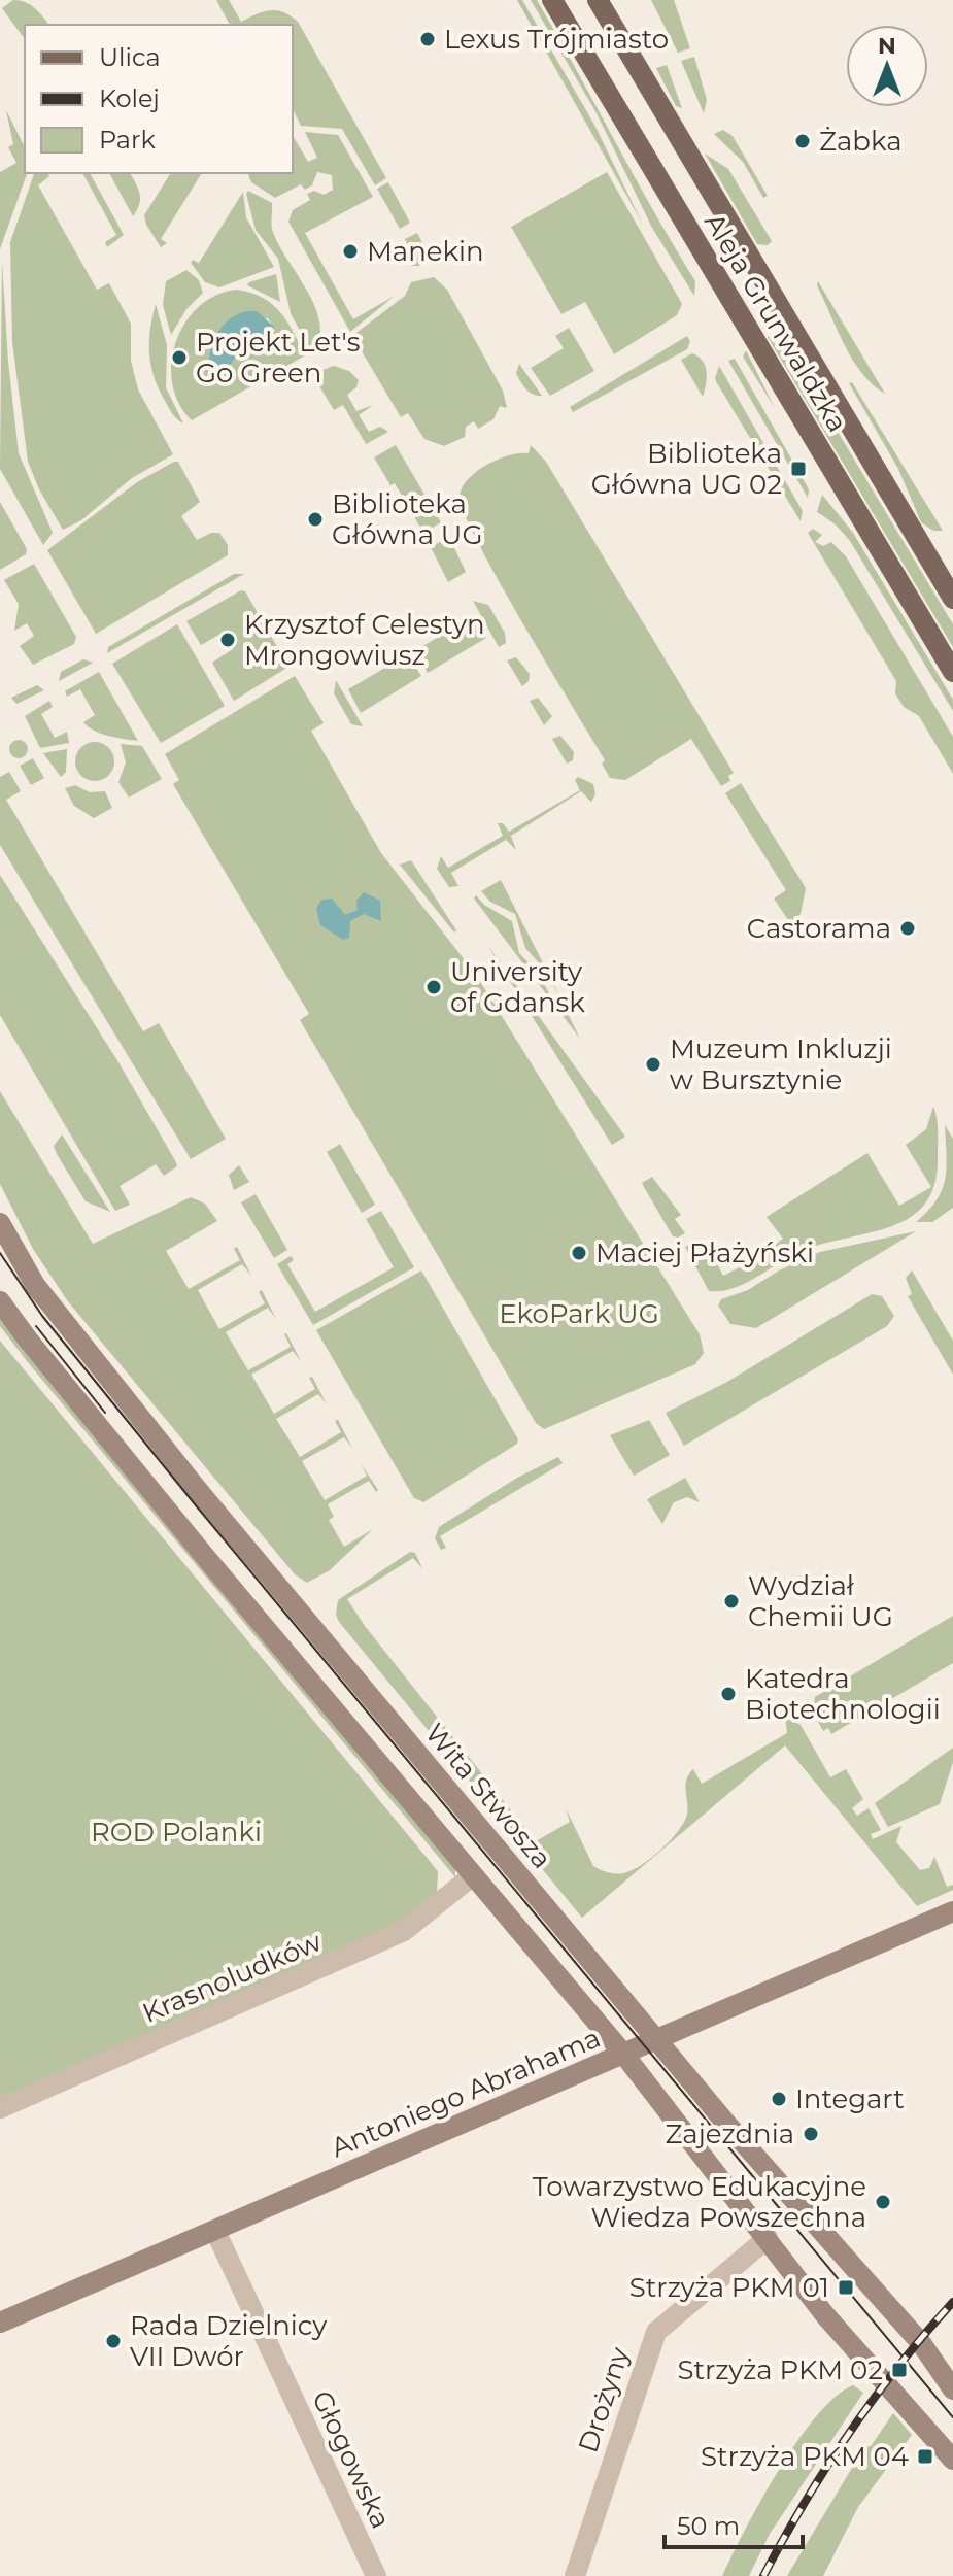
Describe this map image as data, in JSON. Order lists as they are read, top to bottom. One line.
{"streets":{"main road":["Aleja Grunwaldzka"],"street":["Wita Stwosza","Krasnoludków","Antoniego Abrahama","Drożyny","Głogowska"]},"crossings":[["Wita Stwosza","Antoniego Abrahama"],["Antoniego Abrahama","Głogowska"]],"parks":["EkoPark UG","ROD Polanki"],"places":{"other":["Lexus Trójmiasto","Żabka","Manekin","Projekt Let's Go Green","Biblioteka Główna UG","Krzysztof Celestyn Mrongowiusz","Castorama","University of Gdansk","Muzeum Inkluzji w Bursztynie","Maciej Płażyński","Wydział Chemii UG","Katedra Biotechnologii","Integart","Zajezdnia","Towarzystwo Edukacyjne Wiedza Powszechna","Rada Dzielnicy VII Dwór"],"transit":["Biblioteka Główna UG 02","Strzyża PKM 01","Strzyża PKM 02","Strzyża PKM 04"]},"legend":["Ulica","Kolej","Park"],"scale_bar":"50 m","north":"top"}
